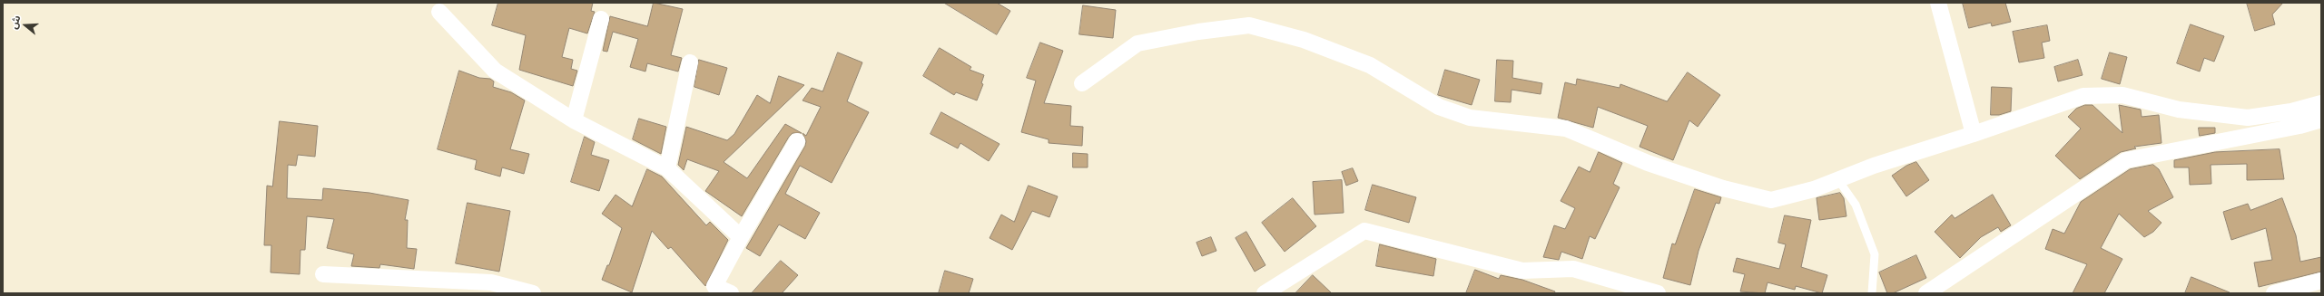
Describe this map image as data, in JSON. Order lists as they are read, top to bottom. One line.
{"north":"left"}
